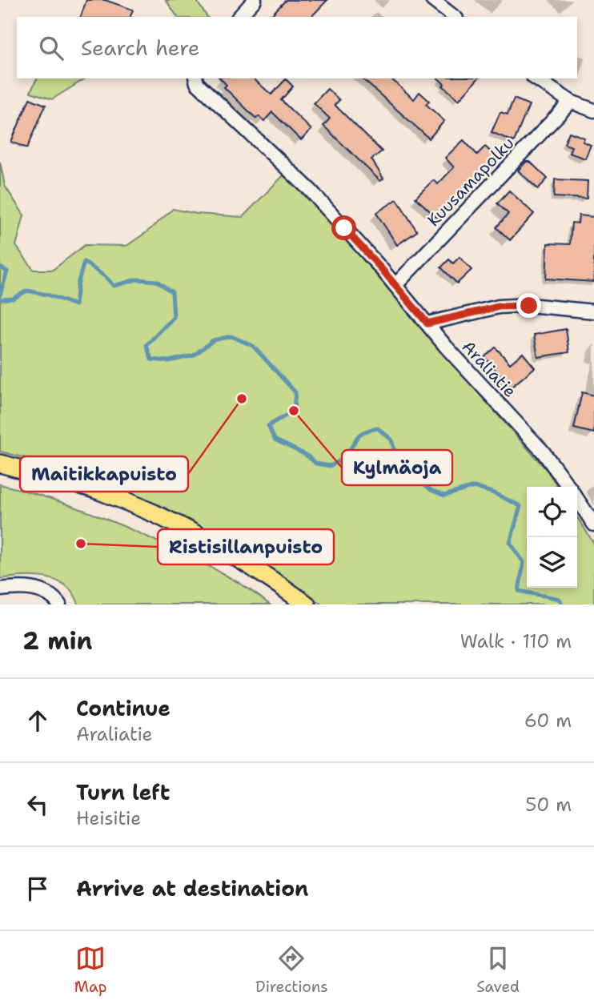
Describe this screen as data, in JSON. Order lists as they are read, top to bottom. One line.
{"streets":{"street":["Kuusamapolku","Araliatie"]},"crossings":[["Kuusamapolku","Araliatie"]],"places":["Maitikkapuisto","Kylmäoja","Ristisillanpuisto"],"page":{"search":"Search here","heading":["2 min","Walk · 110 m"],"list":[["Continue","Araliatie","60 m"],["Turn left","Heisitie","50 m"],"Arrive at destination"],"nav":["Map","Directions","Saved"]}}
